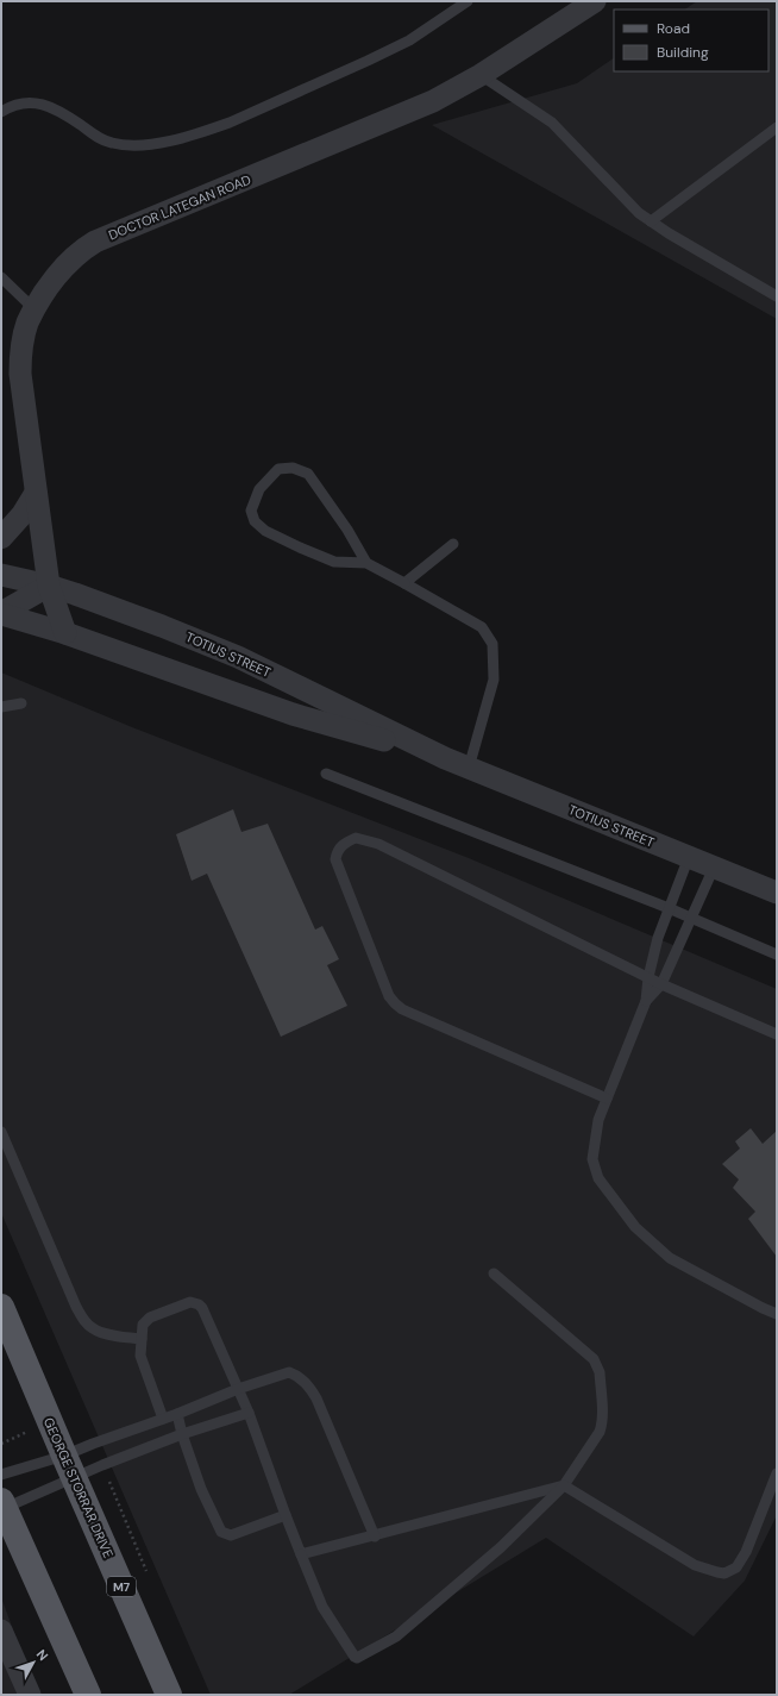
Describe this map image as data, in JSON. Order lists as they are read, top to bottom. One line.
{"streets":{"main road":["GEORGE STORRAR DRIVE","M7"],"street":["DOCTOR LATEGAN ROAD","TOTIUS STREET"]},"crossings":[["DOCTOR LATEGAN ROAD","TOTIUS STREET"]],"legend":["Road","Building"],"north":"top right"}
